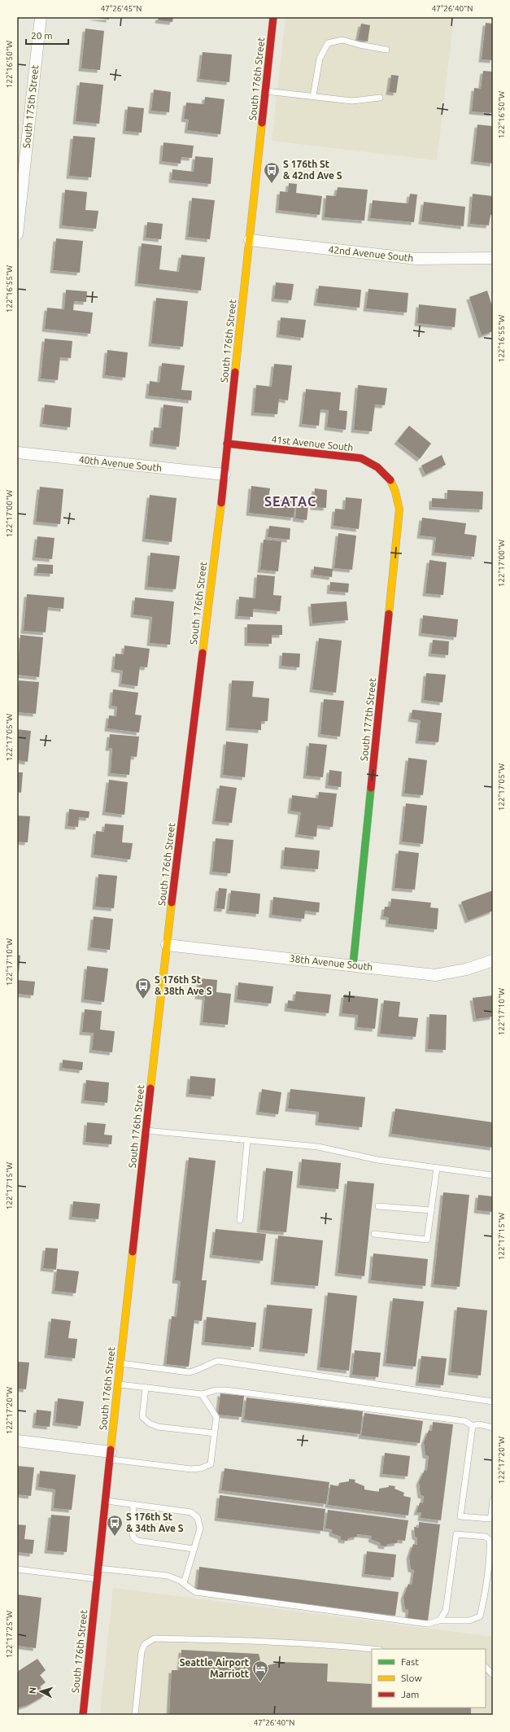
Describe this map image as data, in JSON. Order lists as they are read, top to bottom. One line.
{"streets":{"street":["South 176th Street","South 175th Street","42nd Avenue South","41st Avenue South","40th Avenue South","South 177th Street","38th Avenue South"]},"crossings":[["South 176th Street","42nd Avenue South"],["South 176th Street","41st Avenue South"],["South 176th Street","40th Avenue South"],["South 176th Street","38th Avenue South"],["41st Avenue South","South 177th Street"],["South 177th Street","38th Avenue South"]],"districts":["SEATAC"],"places":{"bus stop":["S 176th St & 42nd Ave S","S 176th St & 38th Ave S","S 176th St & 34th Ave S"],"hotel":["Seattle Airport Marriott"]},"legend":["Fast","Slow","Jam"],"scale_bar":"20 m","north":"left","coordinates":["47°26'45\"N","47°26'40\"N","122°16'50\"W","122°16'55\"W","122°17'00\"W","122°17'05\"W","122°17'10\"W","122°17'15\"W","122°17'20\"W","122°17'25\"W"]}
